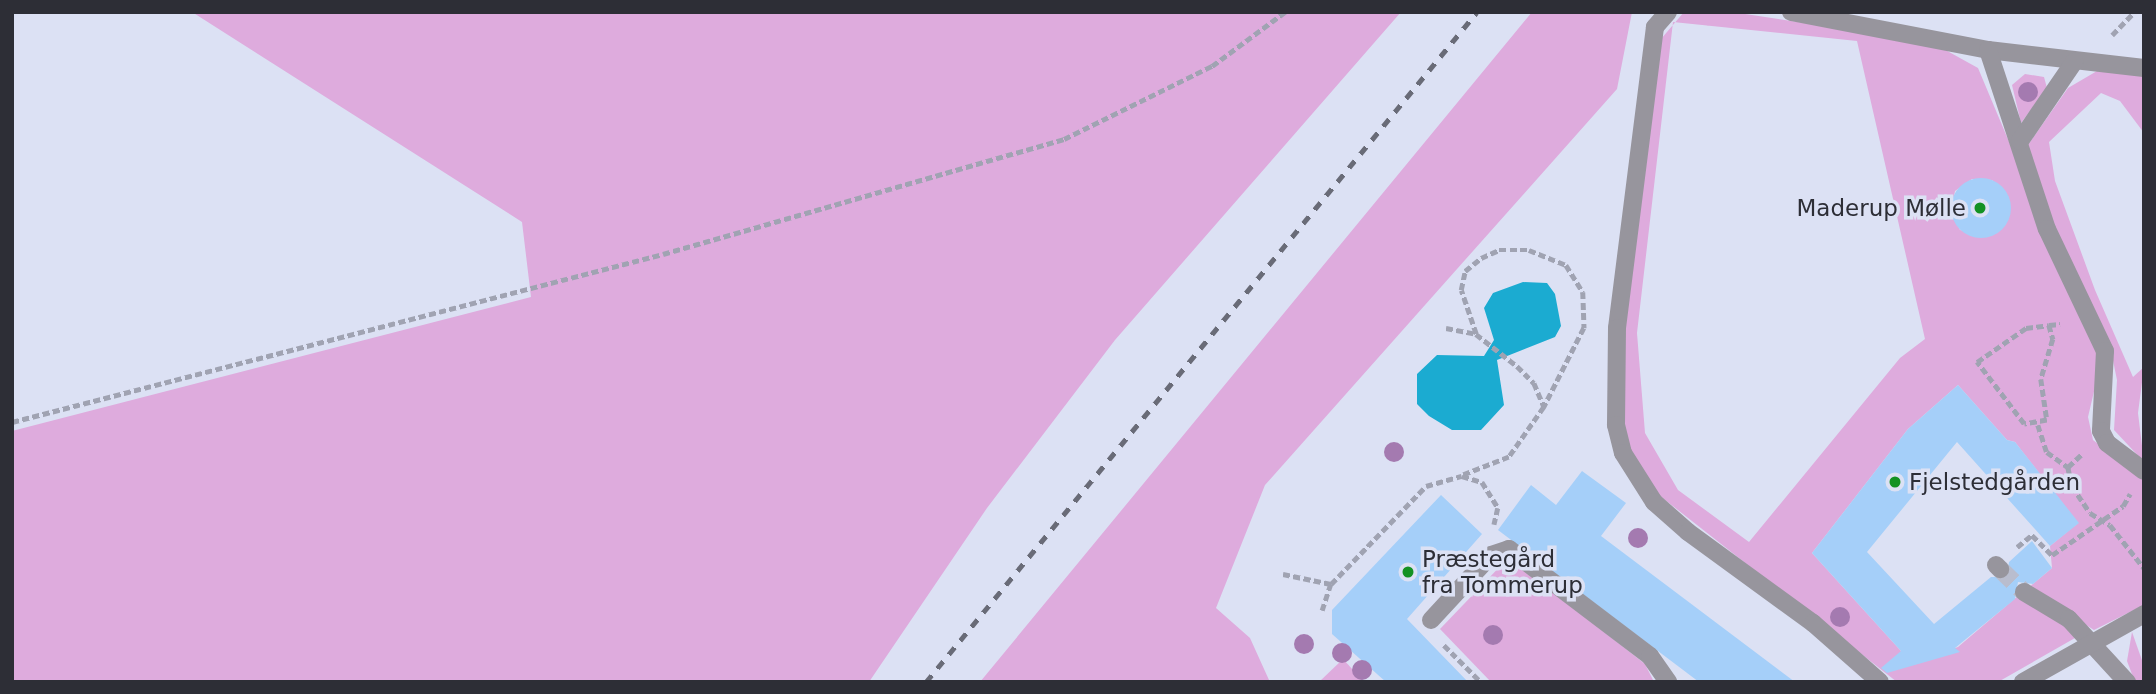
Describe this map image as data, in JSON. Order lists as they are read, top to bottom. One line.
{"places":["Maderup Mølle","Fjelstedgården","Præstegård fra Tommerup"]}
